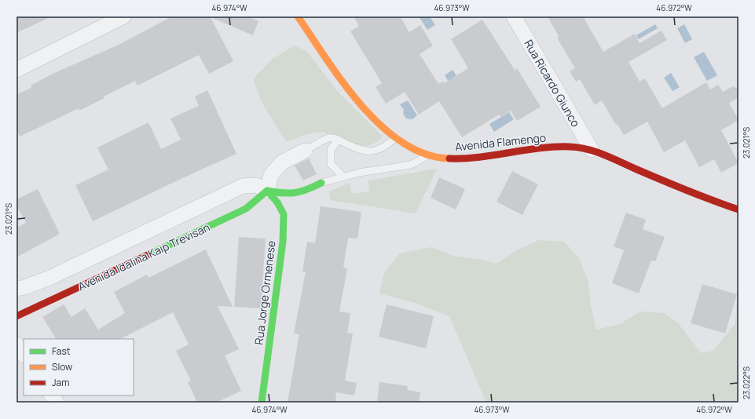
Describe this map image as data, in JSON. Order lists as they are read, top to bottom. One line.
{"streets":{"street":["Rua Ricardo Giunco","Avenida Flamengo","Avenida Idalina Kaip Trevisan","Rua Jorge Ormenese"]},"crossings":[["Rua Ricardo Giunco","Avenida Flamengo"],["Avenida Idalina Kaip Trevisan","Rua Jorge Ormenese"]],"legend":["Fast","Slow","Jam"],"coordinates":["46.974°W","46.973°W","46.972°W","23.021°S","23.022°S"]}
